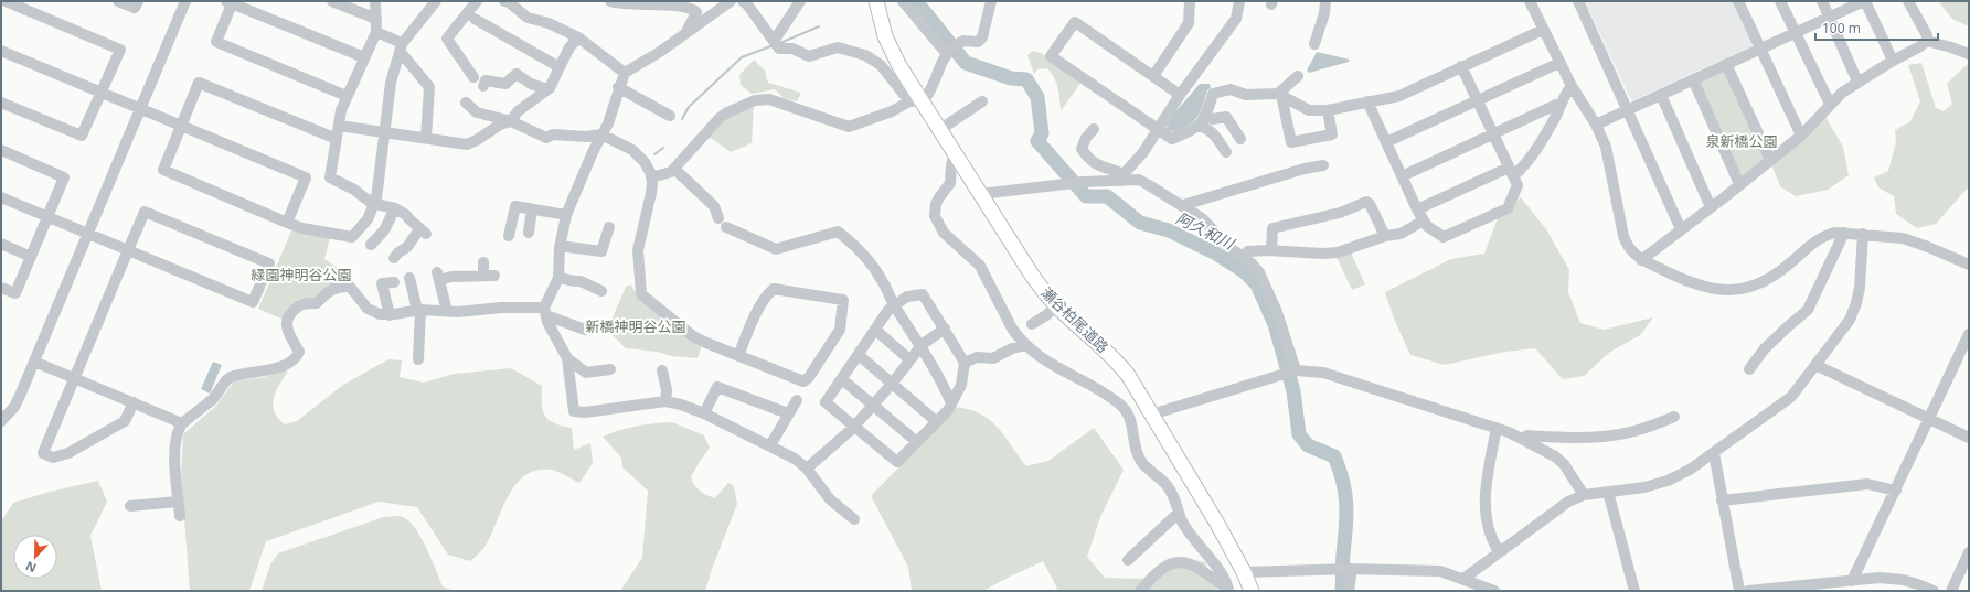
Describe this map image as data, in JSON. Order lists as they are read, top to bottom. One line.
{"streets":{"main road":["瀬谷柏尾道路"]},"water":["阿久和川"],"parks":["泉新橋公園","緑園神明谷公園","新橋神明谷公園"],"scale_bar":"100 m","north":"bottom left"}
